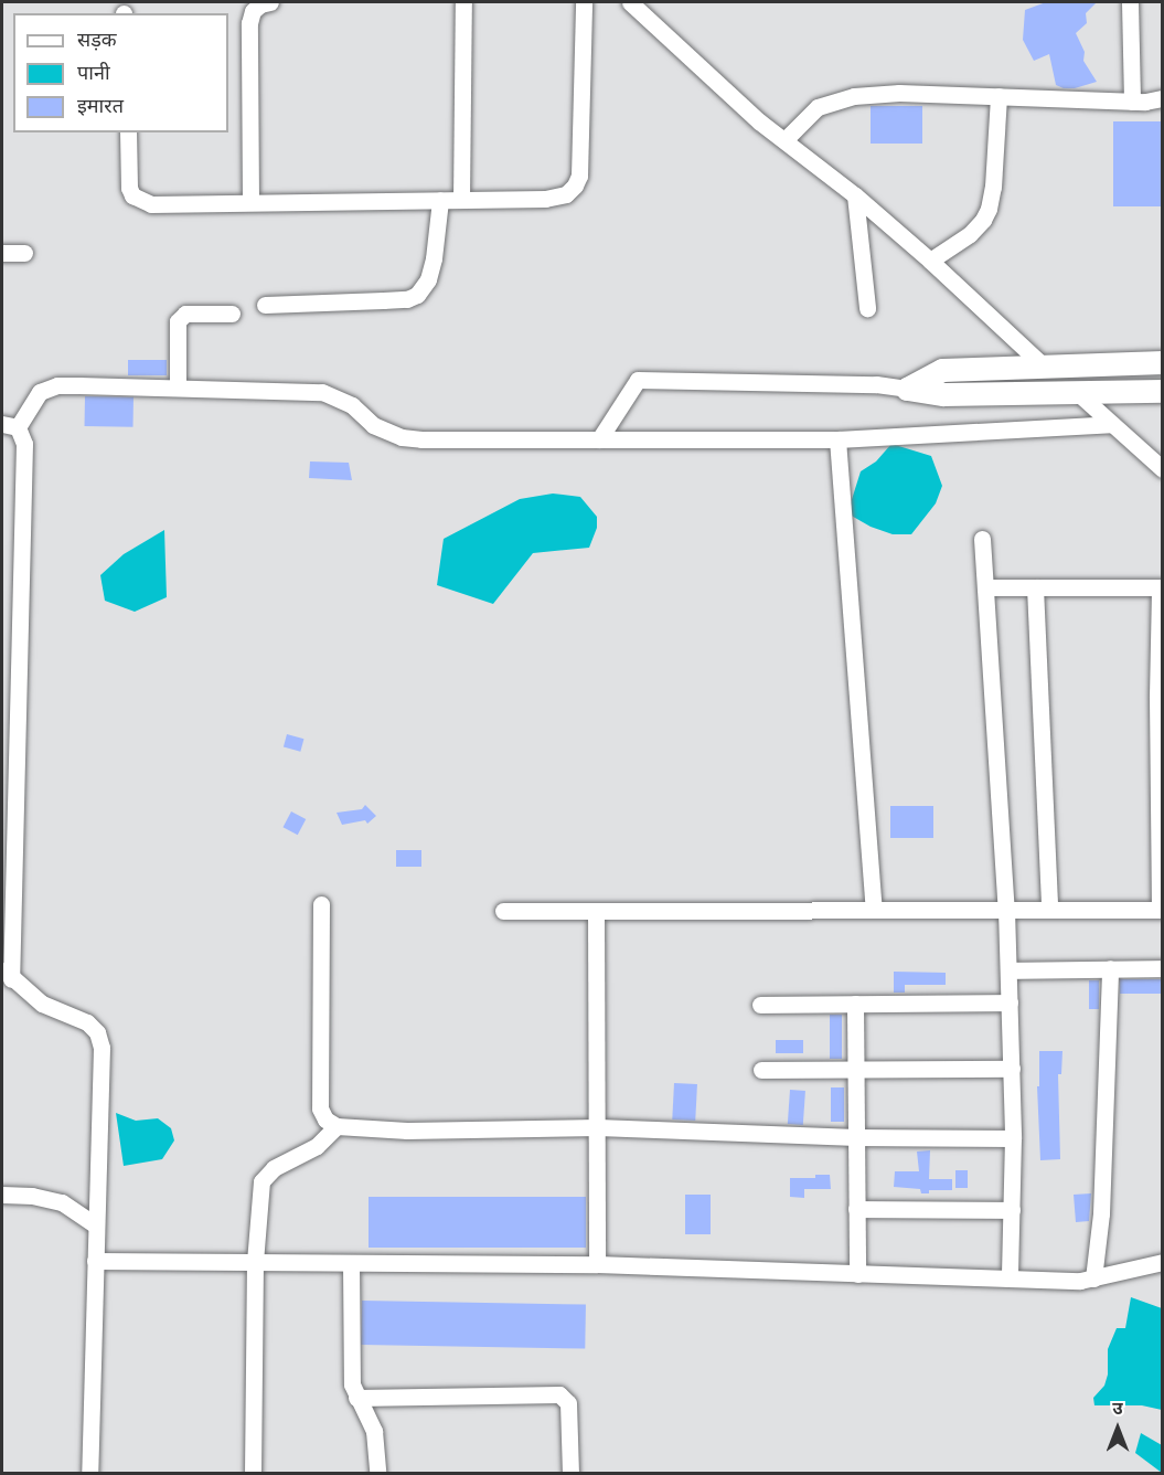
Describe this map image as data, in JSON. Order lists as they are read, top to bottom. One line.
{"legend":["सड़क","पानी","इमारत"],"north":"top"}
